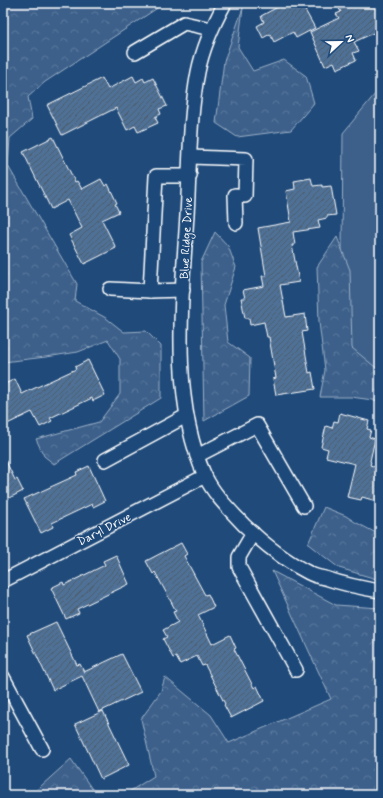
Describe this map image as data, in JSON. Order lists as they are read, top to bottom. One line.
{"streets":{"street":["Blue Ridge Drive","Daryl Drive"]},"crossings":[["Blue Ridge Drive","Daryl Drive"]],"north":"right"}
